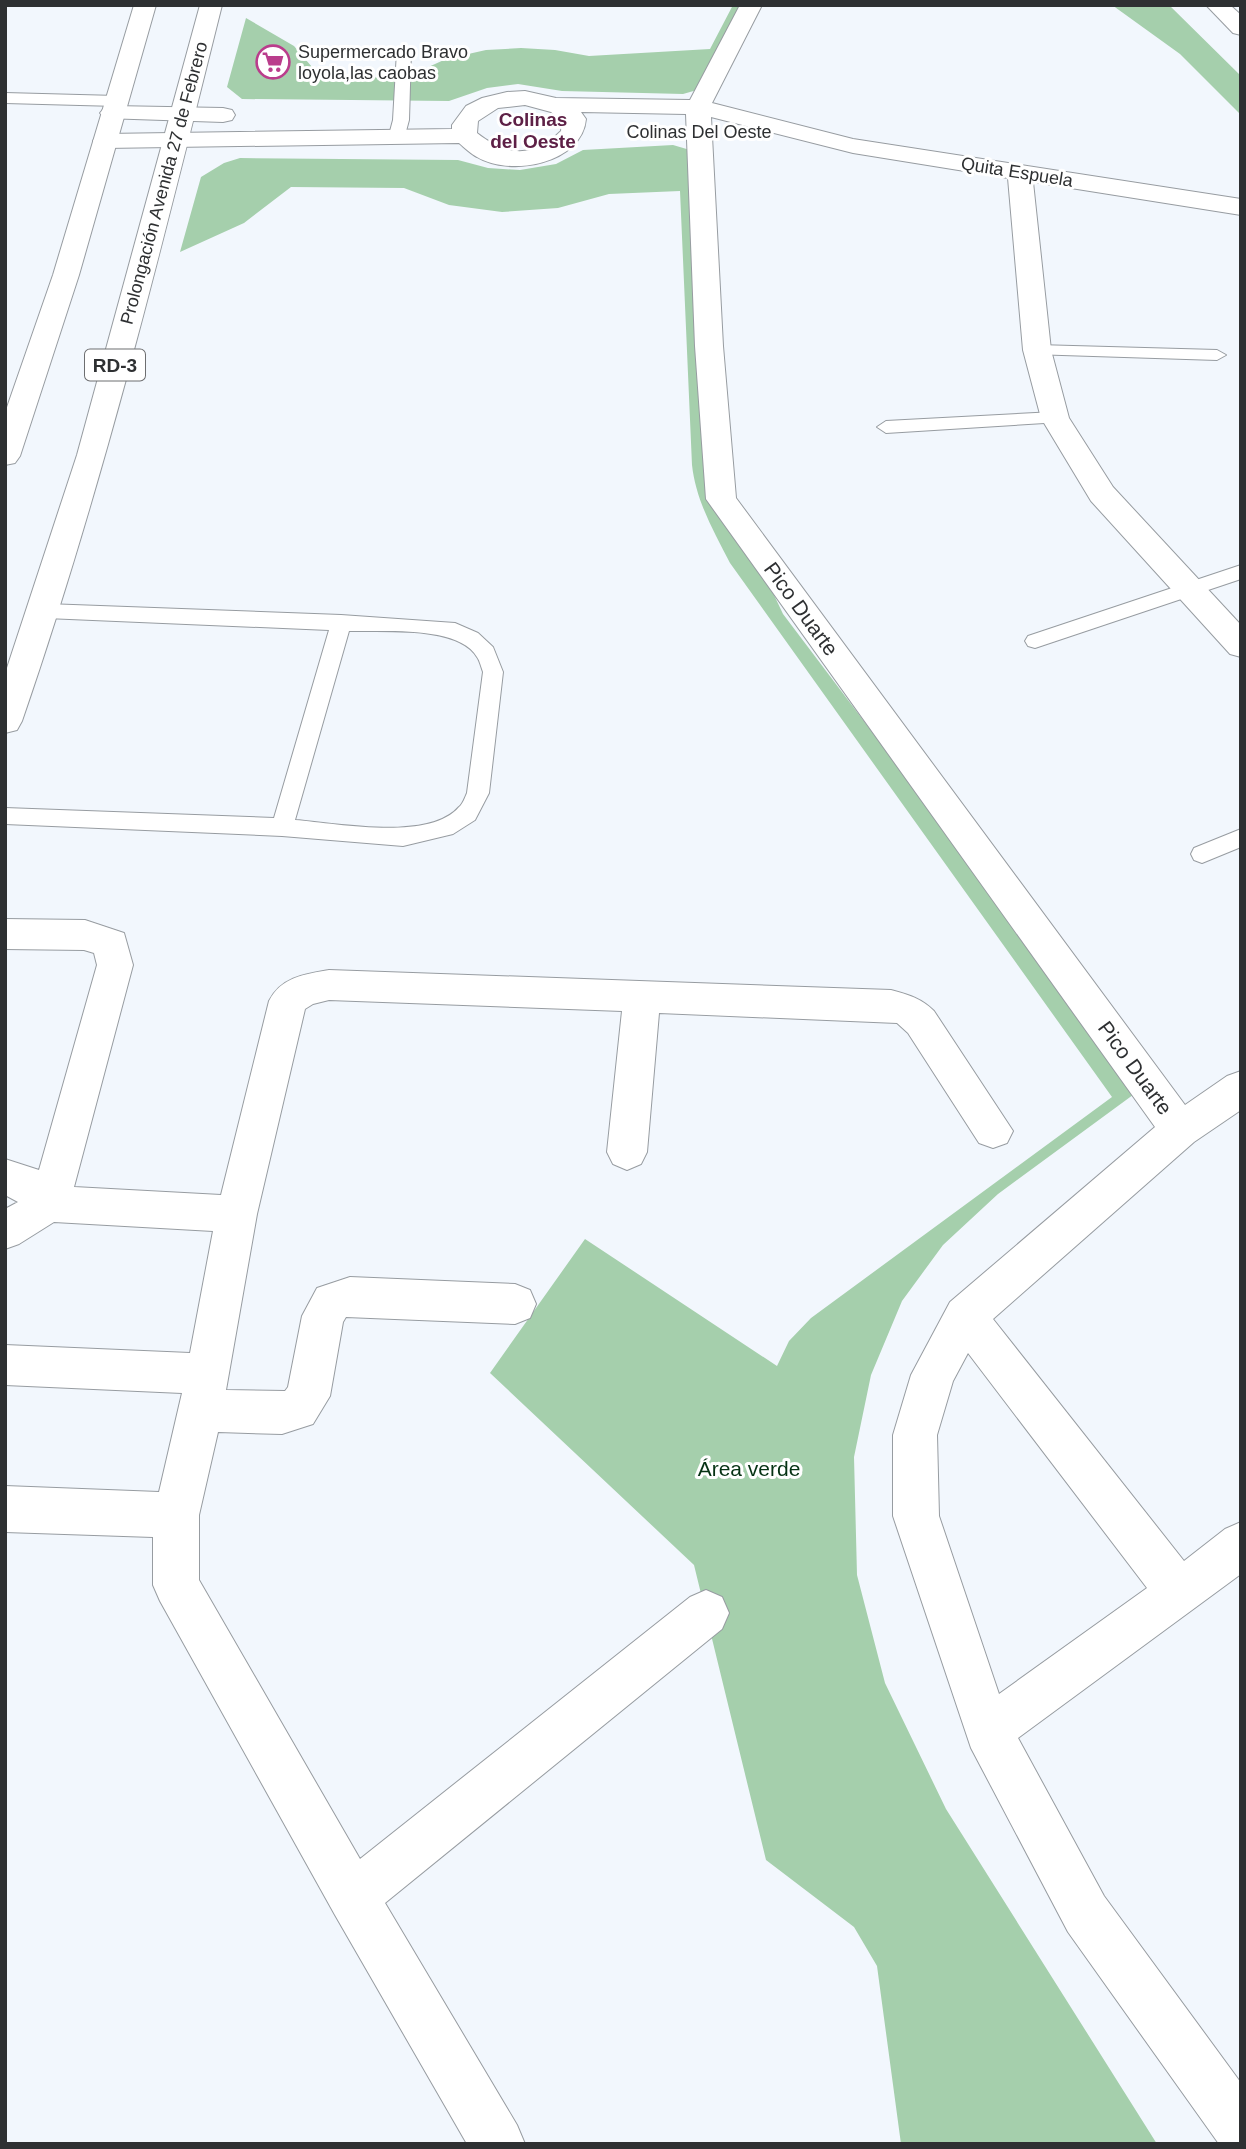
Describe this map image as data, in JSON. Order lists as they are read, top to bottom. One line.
{"streets":{"street":["Colinas Del Oeste","Quita Espuela","Prolongación Avenida 27 de Febrero","RD-3","Pico Duarte"]},"crossings":[["Colinas Del Oeste","Quita Espuela"],["Colinas Del Oeste","Prolongación Avenida 27 de Febrero"],["Colinas Del Oeste","Pico Duarte"]],"districts":["Colinas del Oeste"],"parks":["Área verde"],"places":{"supermarket":["Supermercado Bravo loyola,las caobas"]}}
